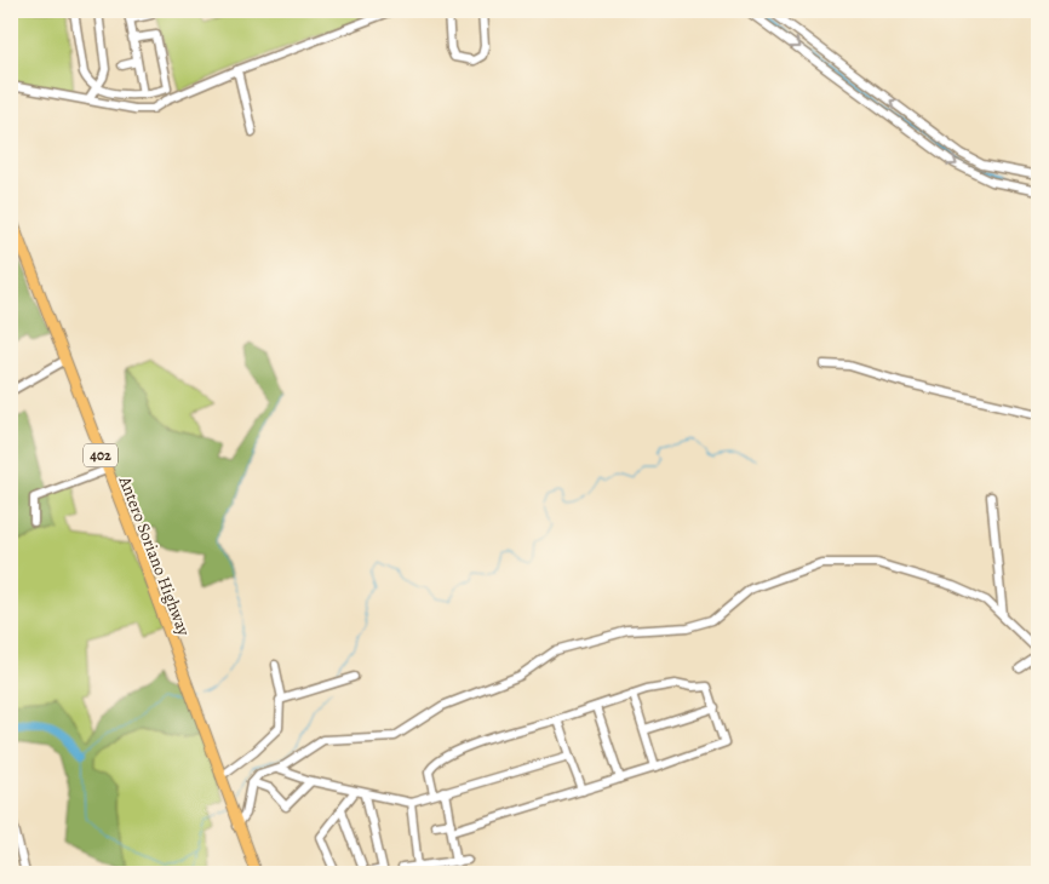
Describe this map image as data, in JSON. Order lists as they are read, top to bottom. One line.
{"streets":{"main road":["402","Antero Soriano Highway"]}}
